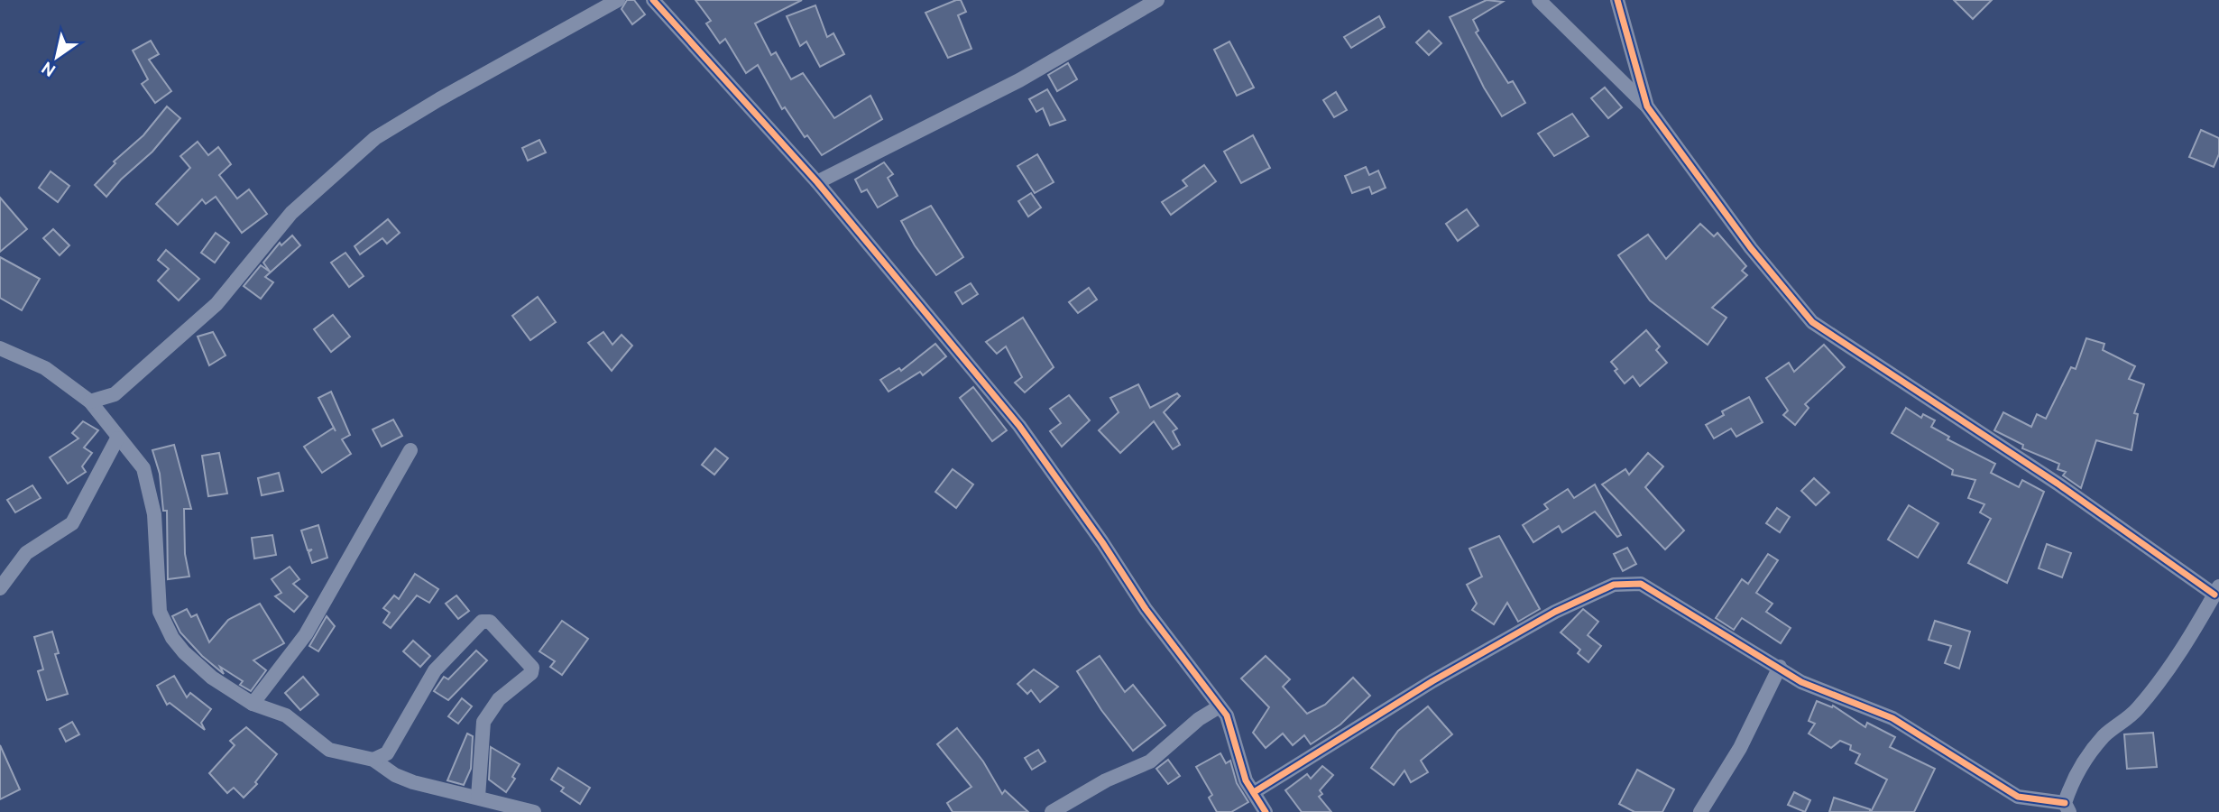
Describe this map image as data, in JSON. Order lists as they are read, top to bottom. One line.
{"north":"bottom left"}
